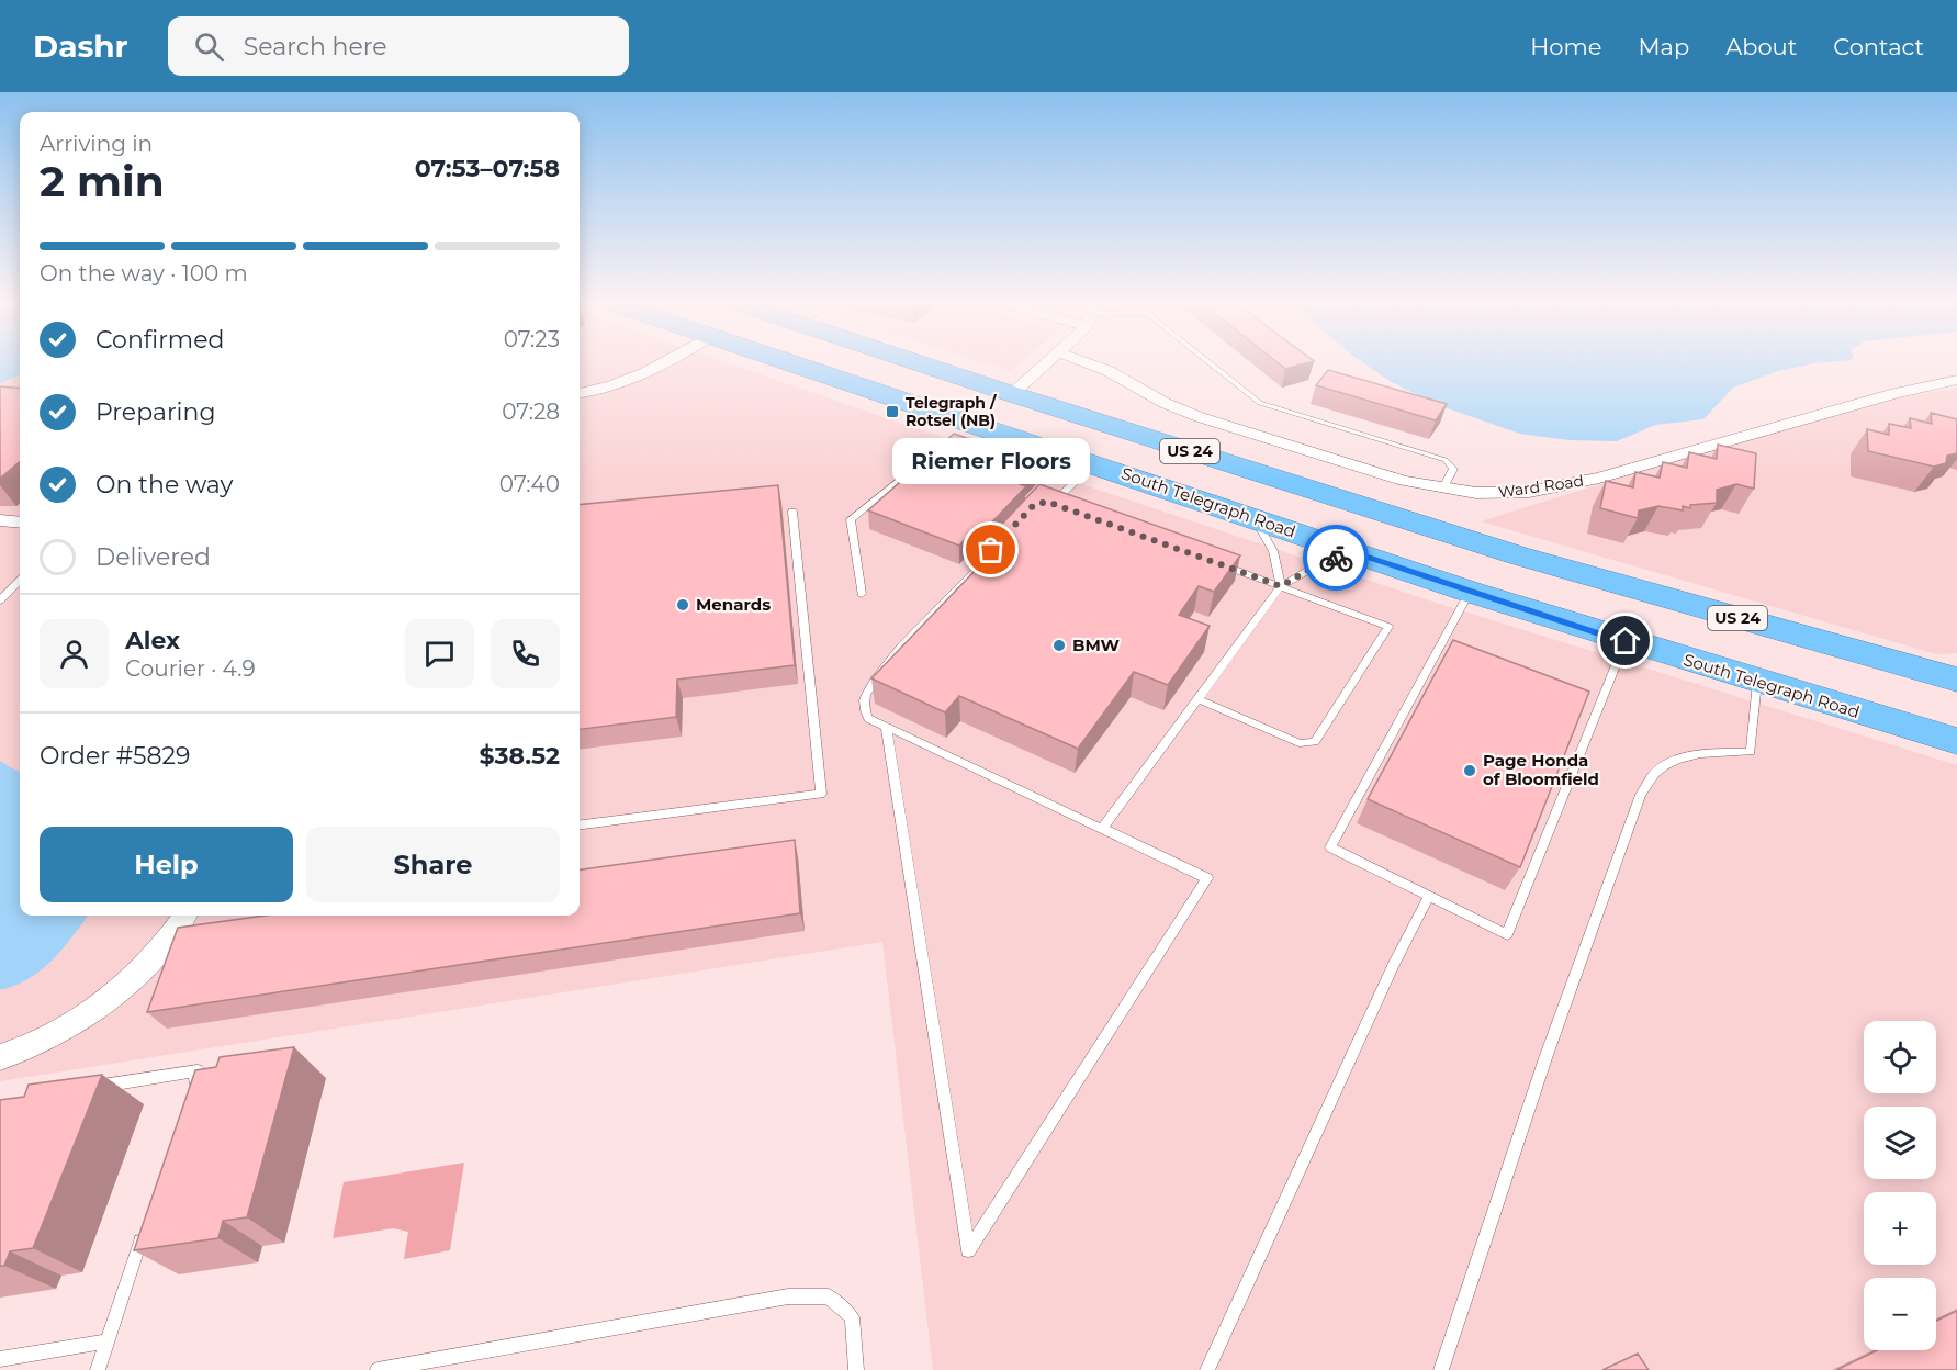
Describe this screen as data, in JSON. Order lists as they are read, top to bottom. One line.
{"streets":{"highway":["US 24","South Telegraph Road"],"street":["Ward Road"]},"places":{"transit":["Telegraph / Rotsel (NB)"],"other":["Riemer Floors","Menards","BMW","Page Honda of Bloomfield"]},"page":{"header":"Dashr","search":"Search here","nav":["Home","Map","About","Contact"],"heading":["2 min","Arriving in","07:53–07:58"],"panel":["Alex","Courier · 4.9","Order #5829","$38.52"],"bar":"On the way · 100 m","list":[["Confirmed","07:23"],["Preparing","07:28"],["On the way","07:40"],"Delivered"],"bubble":"Riemer Floors","buttons":["Help","Share"],"map_buttons":["+","−"]}}
